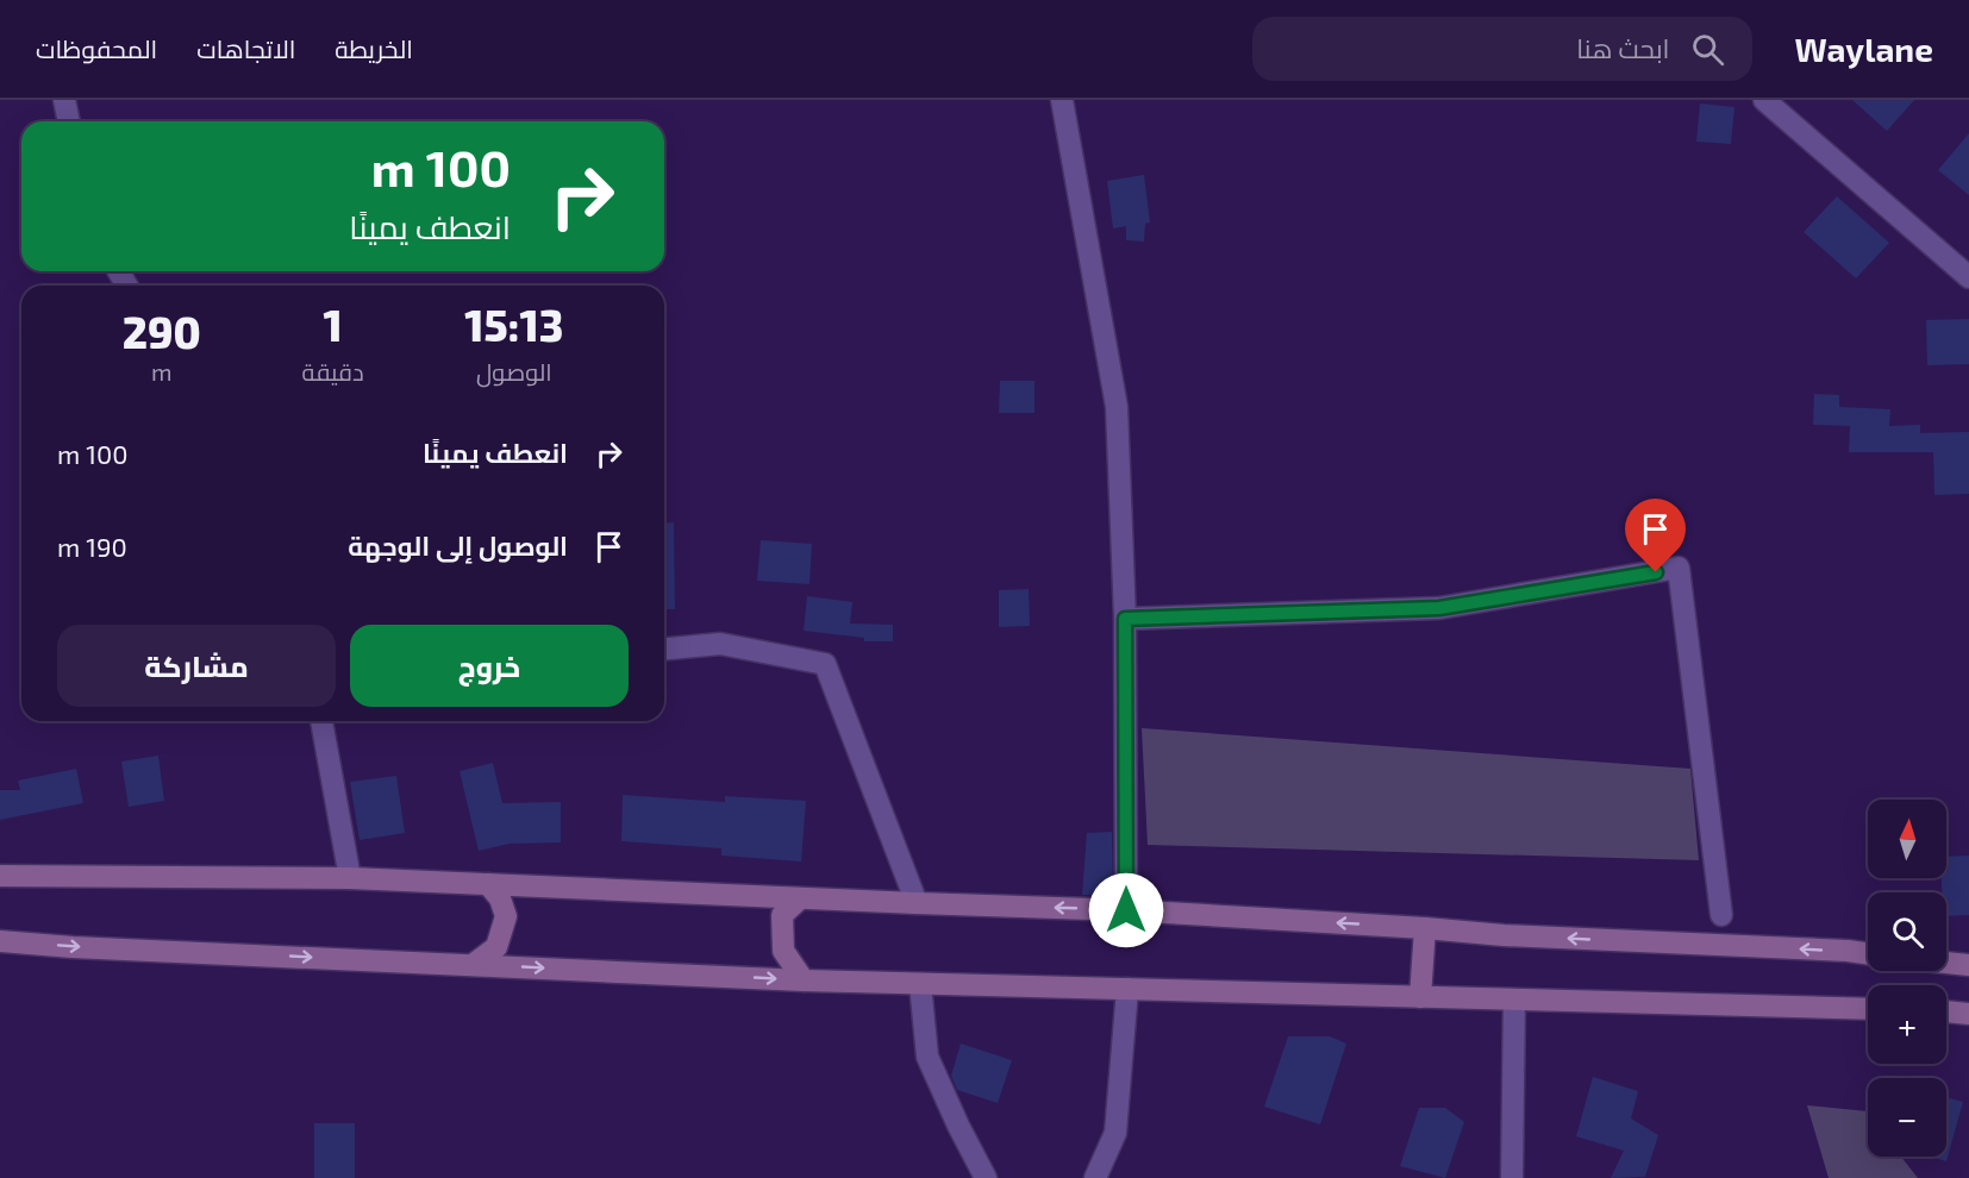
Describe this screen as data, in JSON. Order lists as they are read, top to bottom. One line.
{"north":"top","page":{"header":"Waylane","search":"ابحث هنا","nav":["الخريطة","الاتجاهات","المحفوظات"],"turn":["100 m","انعطف يمينًا"],"eta":["15:13","الوصول","1","دقيقة","290","m"],"list":[{"name":"انعطف يمينًا","value":"100 m"},{"name":"الوصول إلى الوجهة","value":"190 m"}],"buttons":["خروج","مشاركة"],"map_buttons":["+","−"]}}
